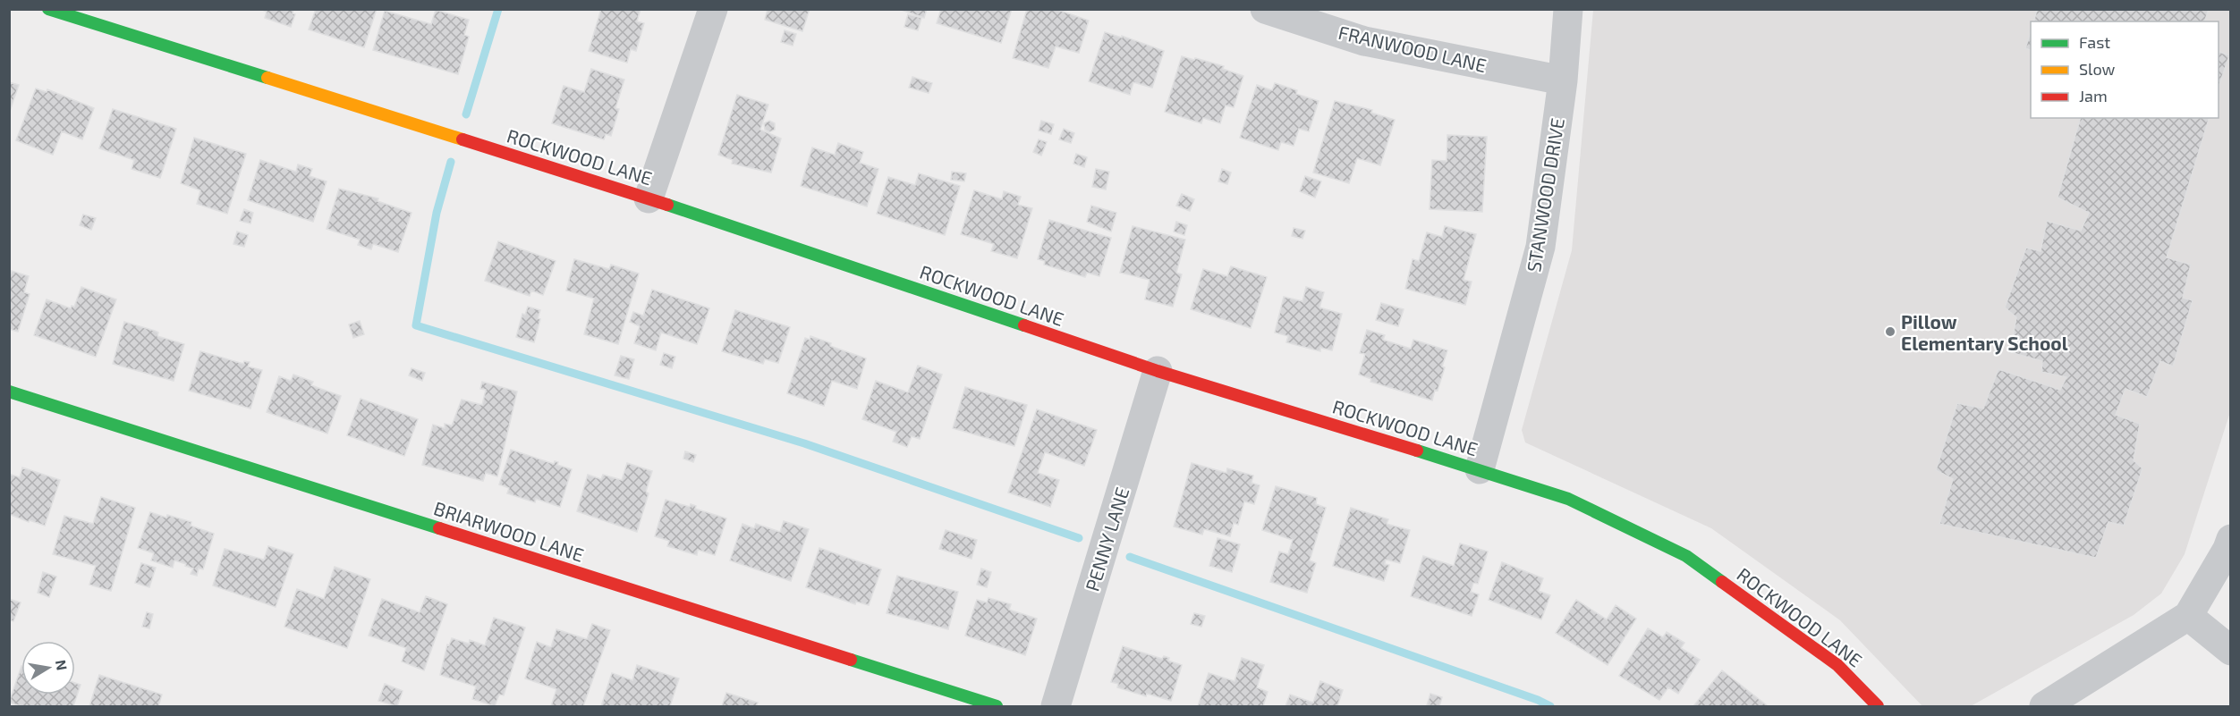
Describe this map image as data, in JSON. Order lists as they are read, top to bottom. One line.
{"streets":{"street":["FRANWOOD LANE","ROCKWOOD LANE","STANWOOD DRIVE","BRIARWOOD LANE","PENNY LANE"]},"crossings":[["FRANWOOD LANE","STANWOOD DRIVE"],["ROCKWOOD LANE","STANWOOD DRIVE"],["ROCKWOOD LANE","PENNY LANE"]],"places":["Pillow Elementary School"],"legend":["Fast","Slow","Jam"],"north":"right"}
